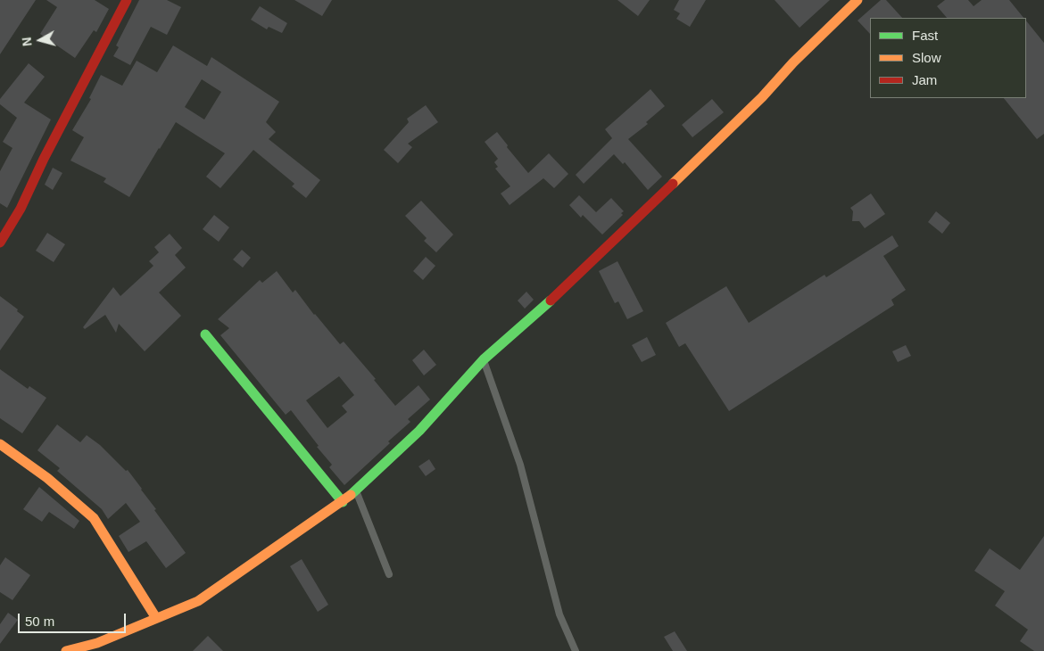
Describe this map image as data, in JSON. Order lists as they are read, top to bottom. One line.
{"legend":["Fast","Slow","Jam"],"scale_bar":"50 m","north":"left"}
